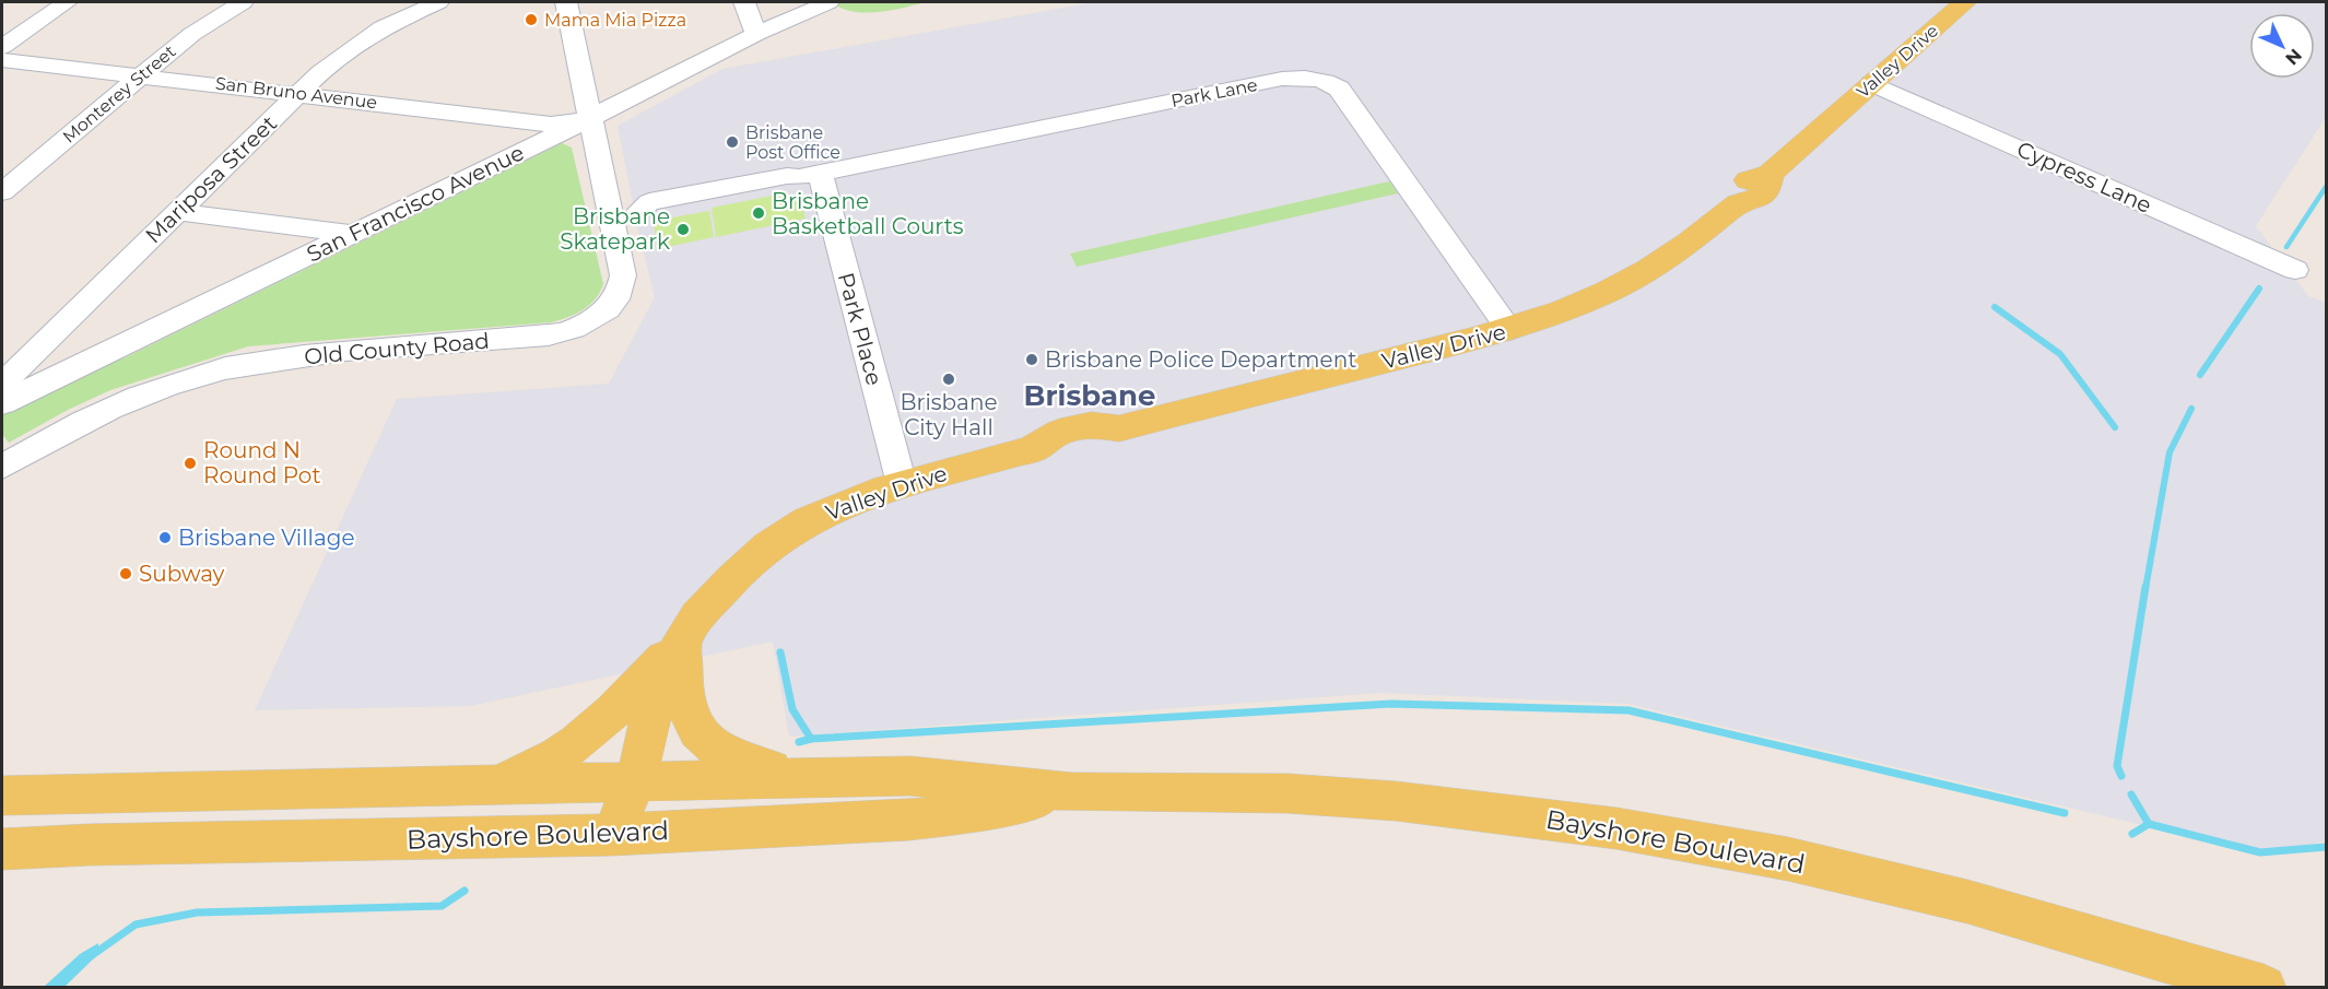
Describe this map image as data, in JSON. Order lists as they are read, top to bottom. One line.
{"streets":{"main road":["Valley Drive","Bayshore Boulevard"],"street":["San Bruno Avenue","Park Lane","Monterey Street","Cypress Lane","Mariposa Street","San Francisco Avenue","Park Place","Old County Road"]},"crossings":[["Valley Drive","Park Lane"],["Valley Drive","Cypress Lane"],["Valley Drive","Park Place"],["Valley Drive","Bayshore Boulevard"],["San Bruno Avenue","Monterey Street"],["San Bruno Avenue","Mariposa Street"],["San Bruno Avenue","San Francisco Avenue"],["San Bruno Avenue","Old County Road"],["Park Lane","Park Place"],["Park Lane","Old County Road"],["Mariposa Street","San Francisco Avenue"],["San Francisco Avenue","Old County Road"]],"districts":["Brisbane"],"places":["Mama Mia Pizza","Brisbane Post Office","Brisbane Basketball Courts","Brisbane Skatepark","Brisbane Police Department","Brisbane City Hall","Round N Round Pot","Brisbane Village","Subway"],"north":"bottom right"}
